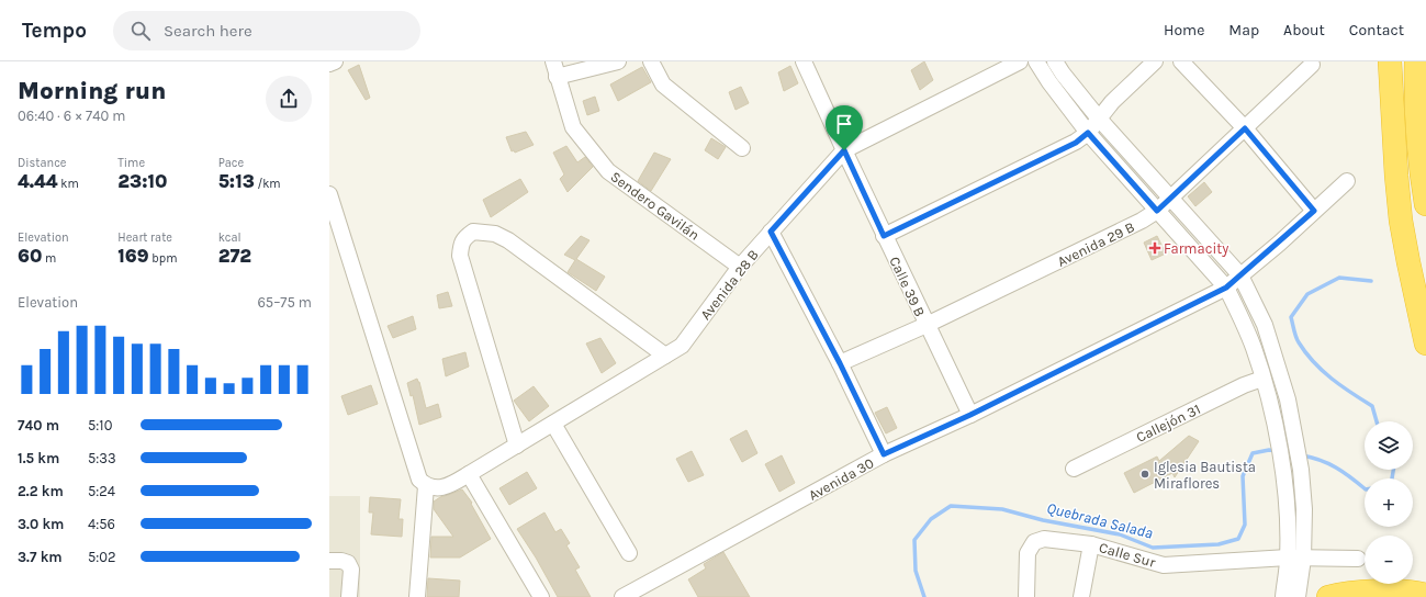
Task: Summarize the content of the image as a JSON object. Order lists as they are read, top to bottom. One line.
{"streets":{"street":["Sendero Gavilán","Avenida 29 B","Avenida 28 B","Calle 39 B","Callejón 31","Avenida 30","Calle Sur"]},"crossings":[["Sendero Gavilán","Avenida 28 B"],["Avenida 29 B","Calle 39 B"],["Avenida 28 B","Calle 39 B"],["Calle 39 B","Avenida 30"]],"water":["Quebrada Salada"],"places":{"health":["Farmacity"],"other":["Iglesia Bautista Miraflores"]},"page":{"header":"Tempo","search":"Search here","nav":["Home","Map","About","Contact"],"heading":["Morning run","06:40 · 6 × 740 m"],"stats":[["Distance","4.44 km"],["Time","23:10"],["Pace","5:13 /km"],["Elevation","60 m"],["Heart rate","169 bpm"],["kcal","272"]],"chart":["Elevation","65–75 m"],"list":[{"name":"740 m","note":"5:10"},{"name":"1.5 km","note":"5:33"},{"name":"2.2 km","note":"5:24"},{"name":"3.0 km","note":"4:56"},{"name":"3.7 km","note":"5:02"}],"map_buttons":["+","−"]}}
